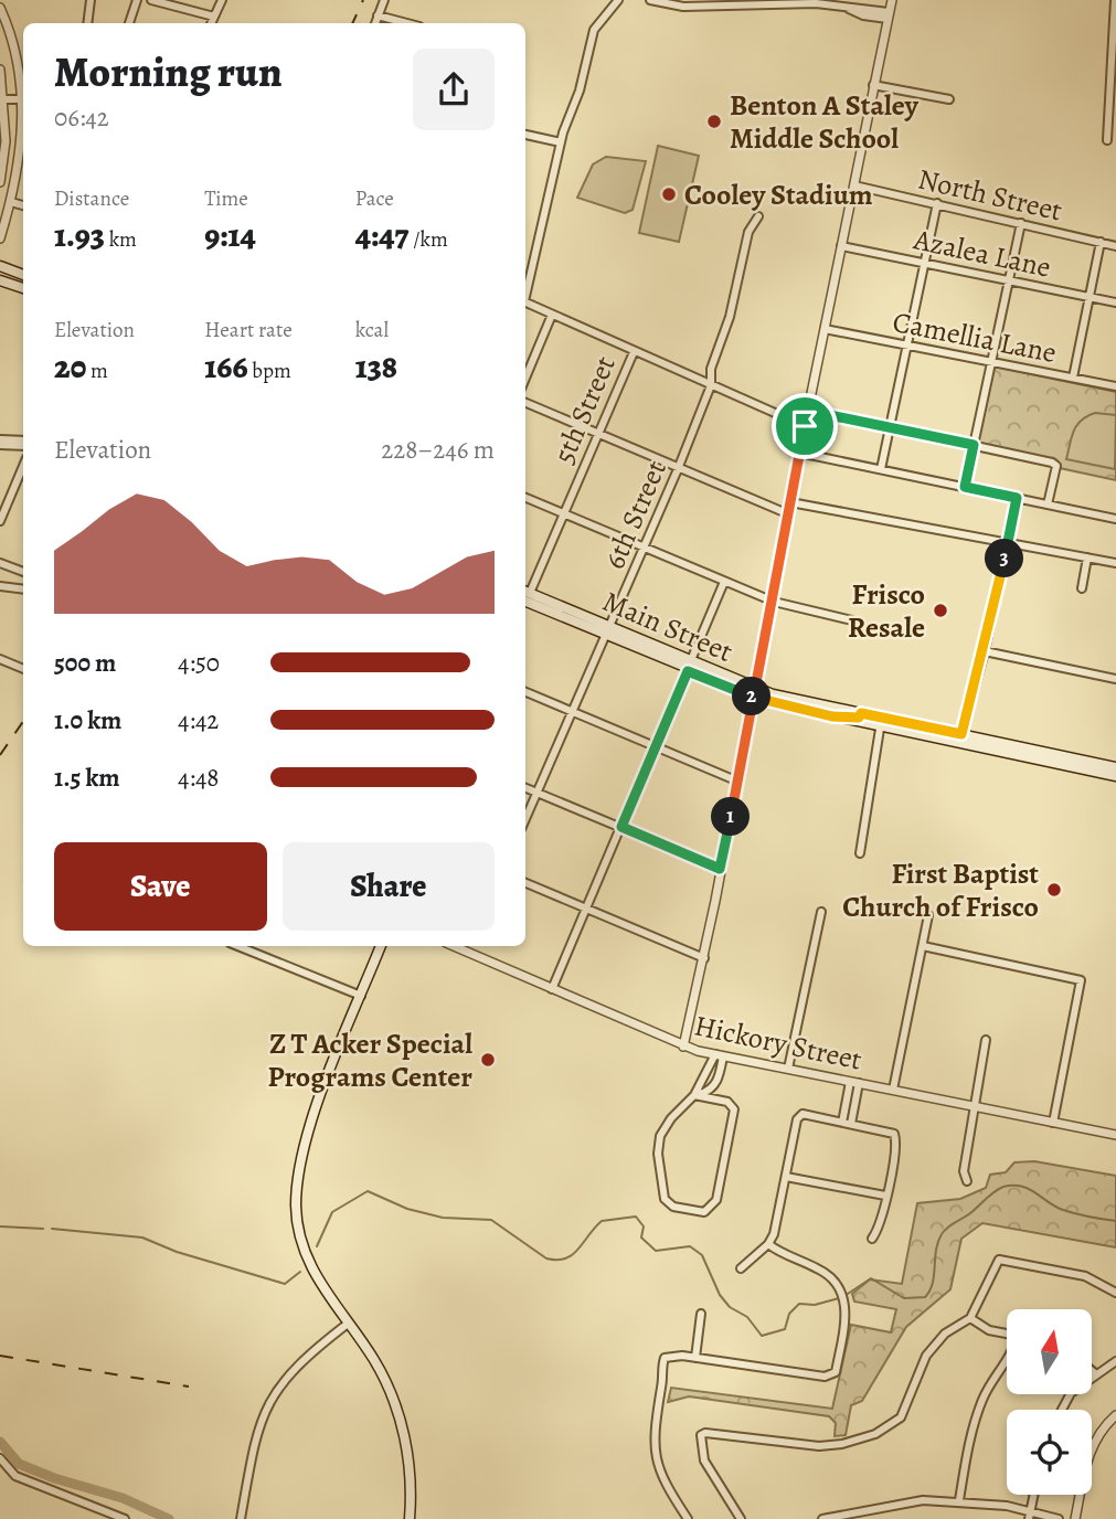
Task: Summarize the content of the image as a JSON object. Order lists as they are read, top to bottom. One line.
{"streets":{"main road":["Main Street"],"street":["North Street","Azalea Lane","Camellia Lane","5th Street","6th Street","Hickory Street"]},"crossings":[["5th Street","Main Street"],["6th Street","Main Street"]],"places":["Benton A Staley Middle School","Cooley Stadium","Frisco Resale","First Baptist Church of Frisco","Z T Acker Special Programs Center"],"north":"top","page":{"heading":["Morning run","06:42"],"stats":[["Distance","1.93 km"],["Time","9:14"],["Pace","4:47 /km"],["Elevation","20 m"],["Heart rate","166 bpm"],["kcal","138"]],"chart":["Elevation","228–246 m"],"pins":["3","2","1"],"list":[{"name":"500 m","note":"4:50"},{"name":"1.0 km","note":"4:42"},{"name":"1.5 km","note":"4:48"}],"buttons":["Save","Share"]}}
